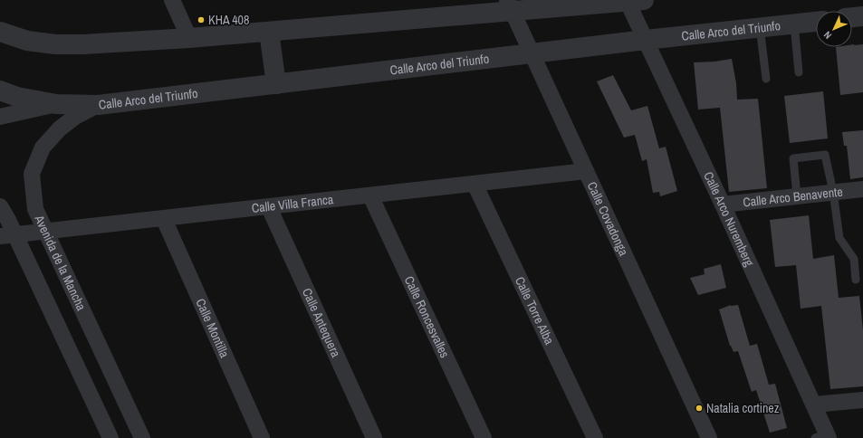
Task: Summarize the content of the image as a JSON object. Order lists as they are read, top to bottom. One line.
{"streets":{"street":["Calle Arco del Triunfo","Calle Arco Benavente","Calle Villa Franca","Calle Arco Nuremberg","Calle Covadonga","Avenida de la Mancha","Calle Torre Alba","Calle Roncesvalles","Calle Antequera","Calle Montilla"]},"crossings":[["Calle Arco del Triunfo","Calle Arco Nuremberg"],["Calle Arco del Triunfo","Calle Covadonga"],["Calle Arco del Triunfo","Avenida de la Mancha"],["Calle Arco Benavente","Calle Arco Nuremberg"],["Calle Villa Franca","Calle Covadonga"],["Calle Villa Franca","Avenida de la Mancha"],["Calle Villa Franca","Calle Torre Alba"],["Calle Villa Franca","Calle Roncesvalles"],["Calle Villa Franca","Calle Antequera"],["Calle Villa Franca","Calle Montilla"]],"places":["KHA 408","Natalia cortinez"],"north":"bottom left"}
